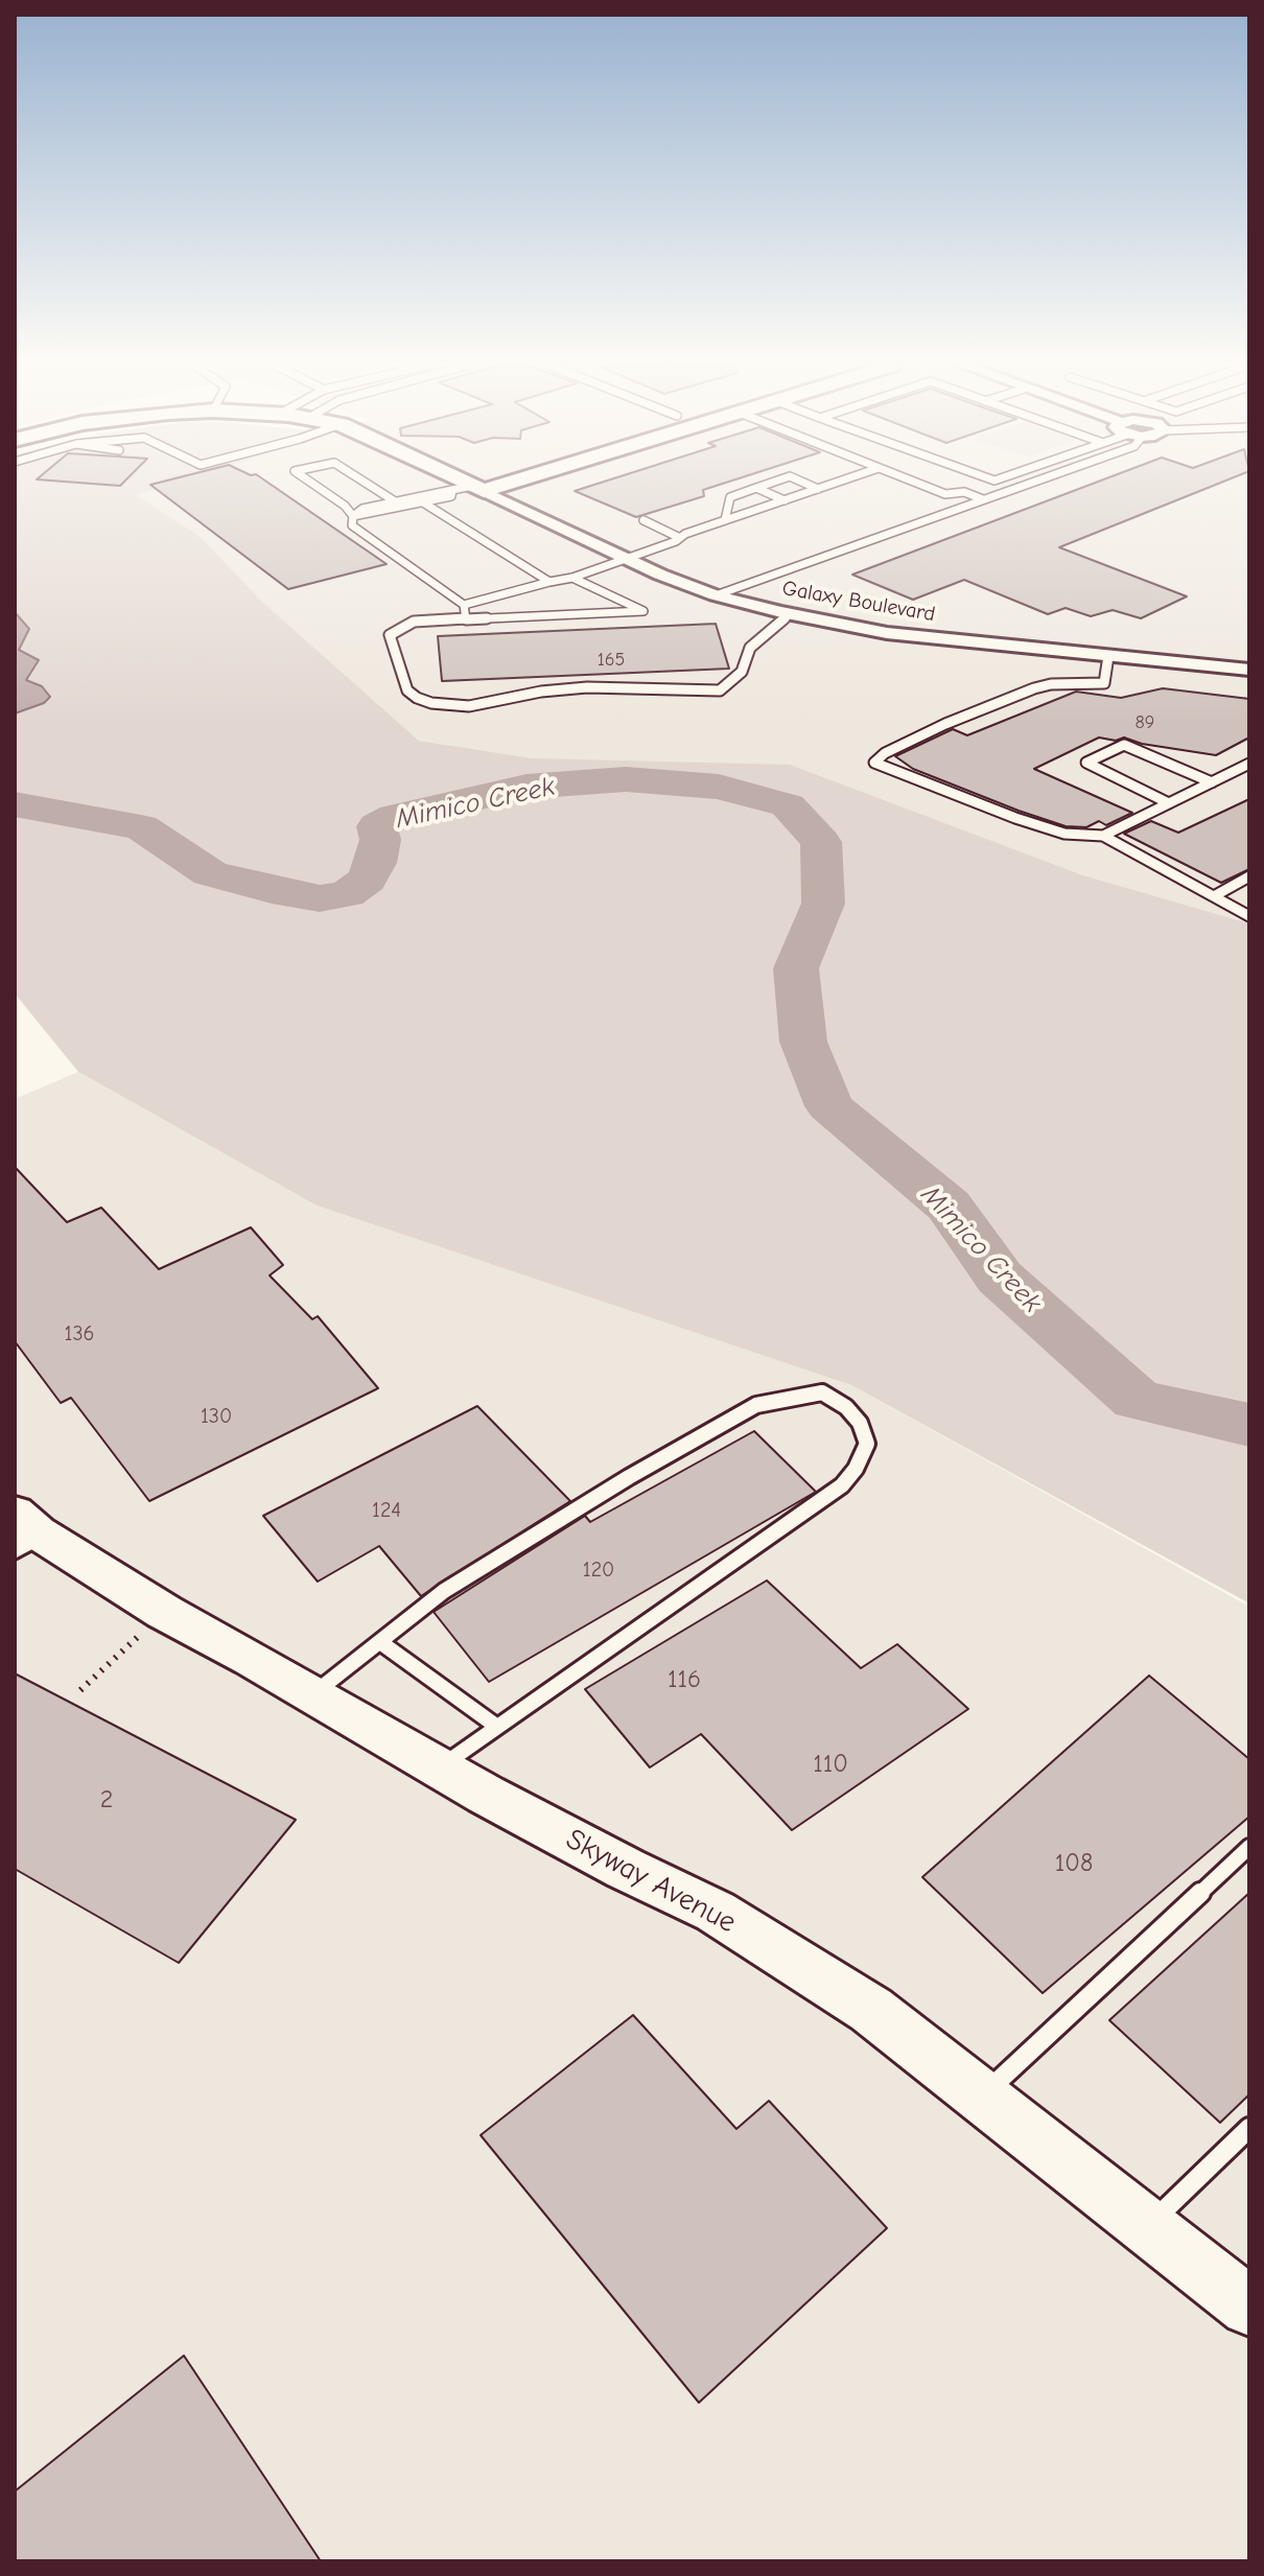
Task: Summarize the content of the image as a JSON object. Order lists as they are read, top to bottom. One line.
{"streets":{"street":["Galaxy Boulevard","Skyway Avenue"]},"water":["Mimico Creek"],"house_numbers":["165","89","136","130","124","120","116","110","2","108"]}
